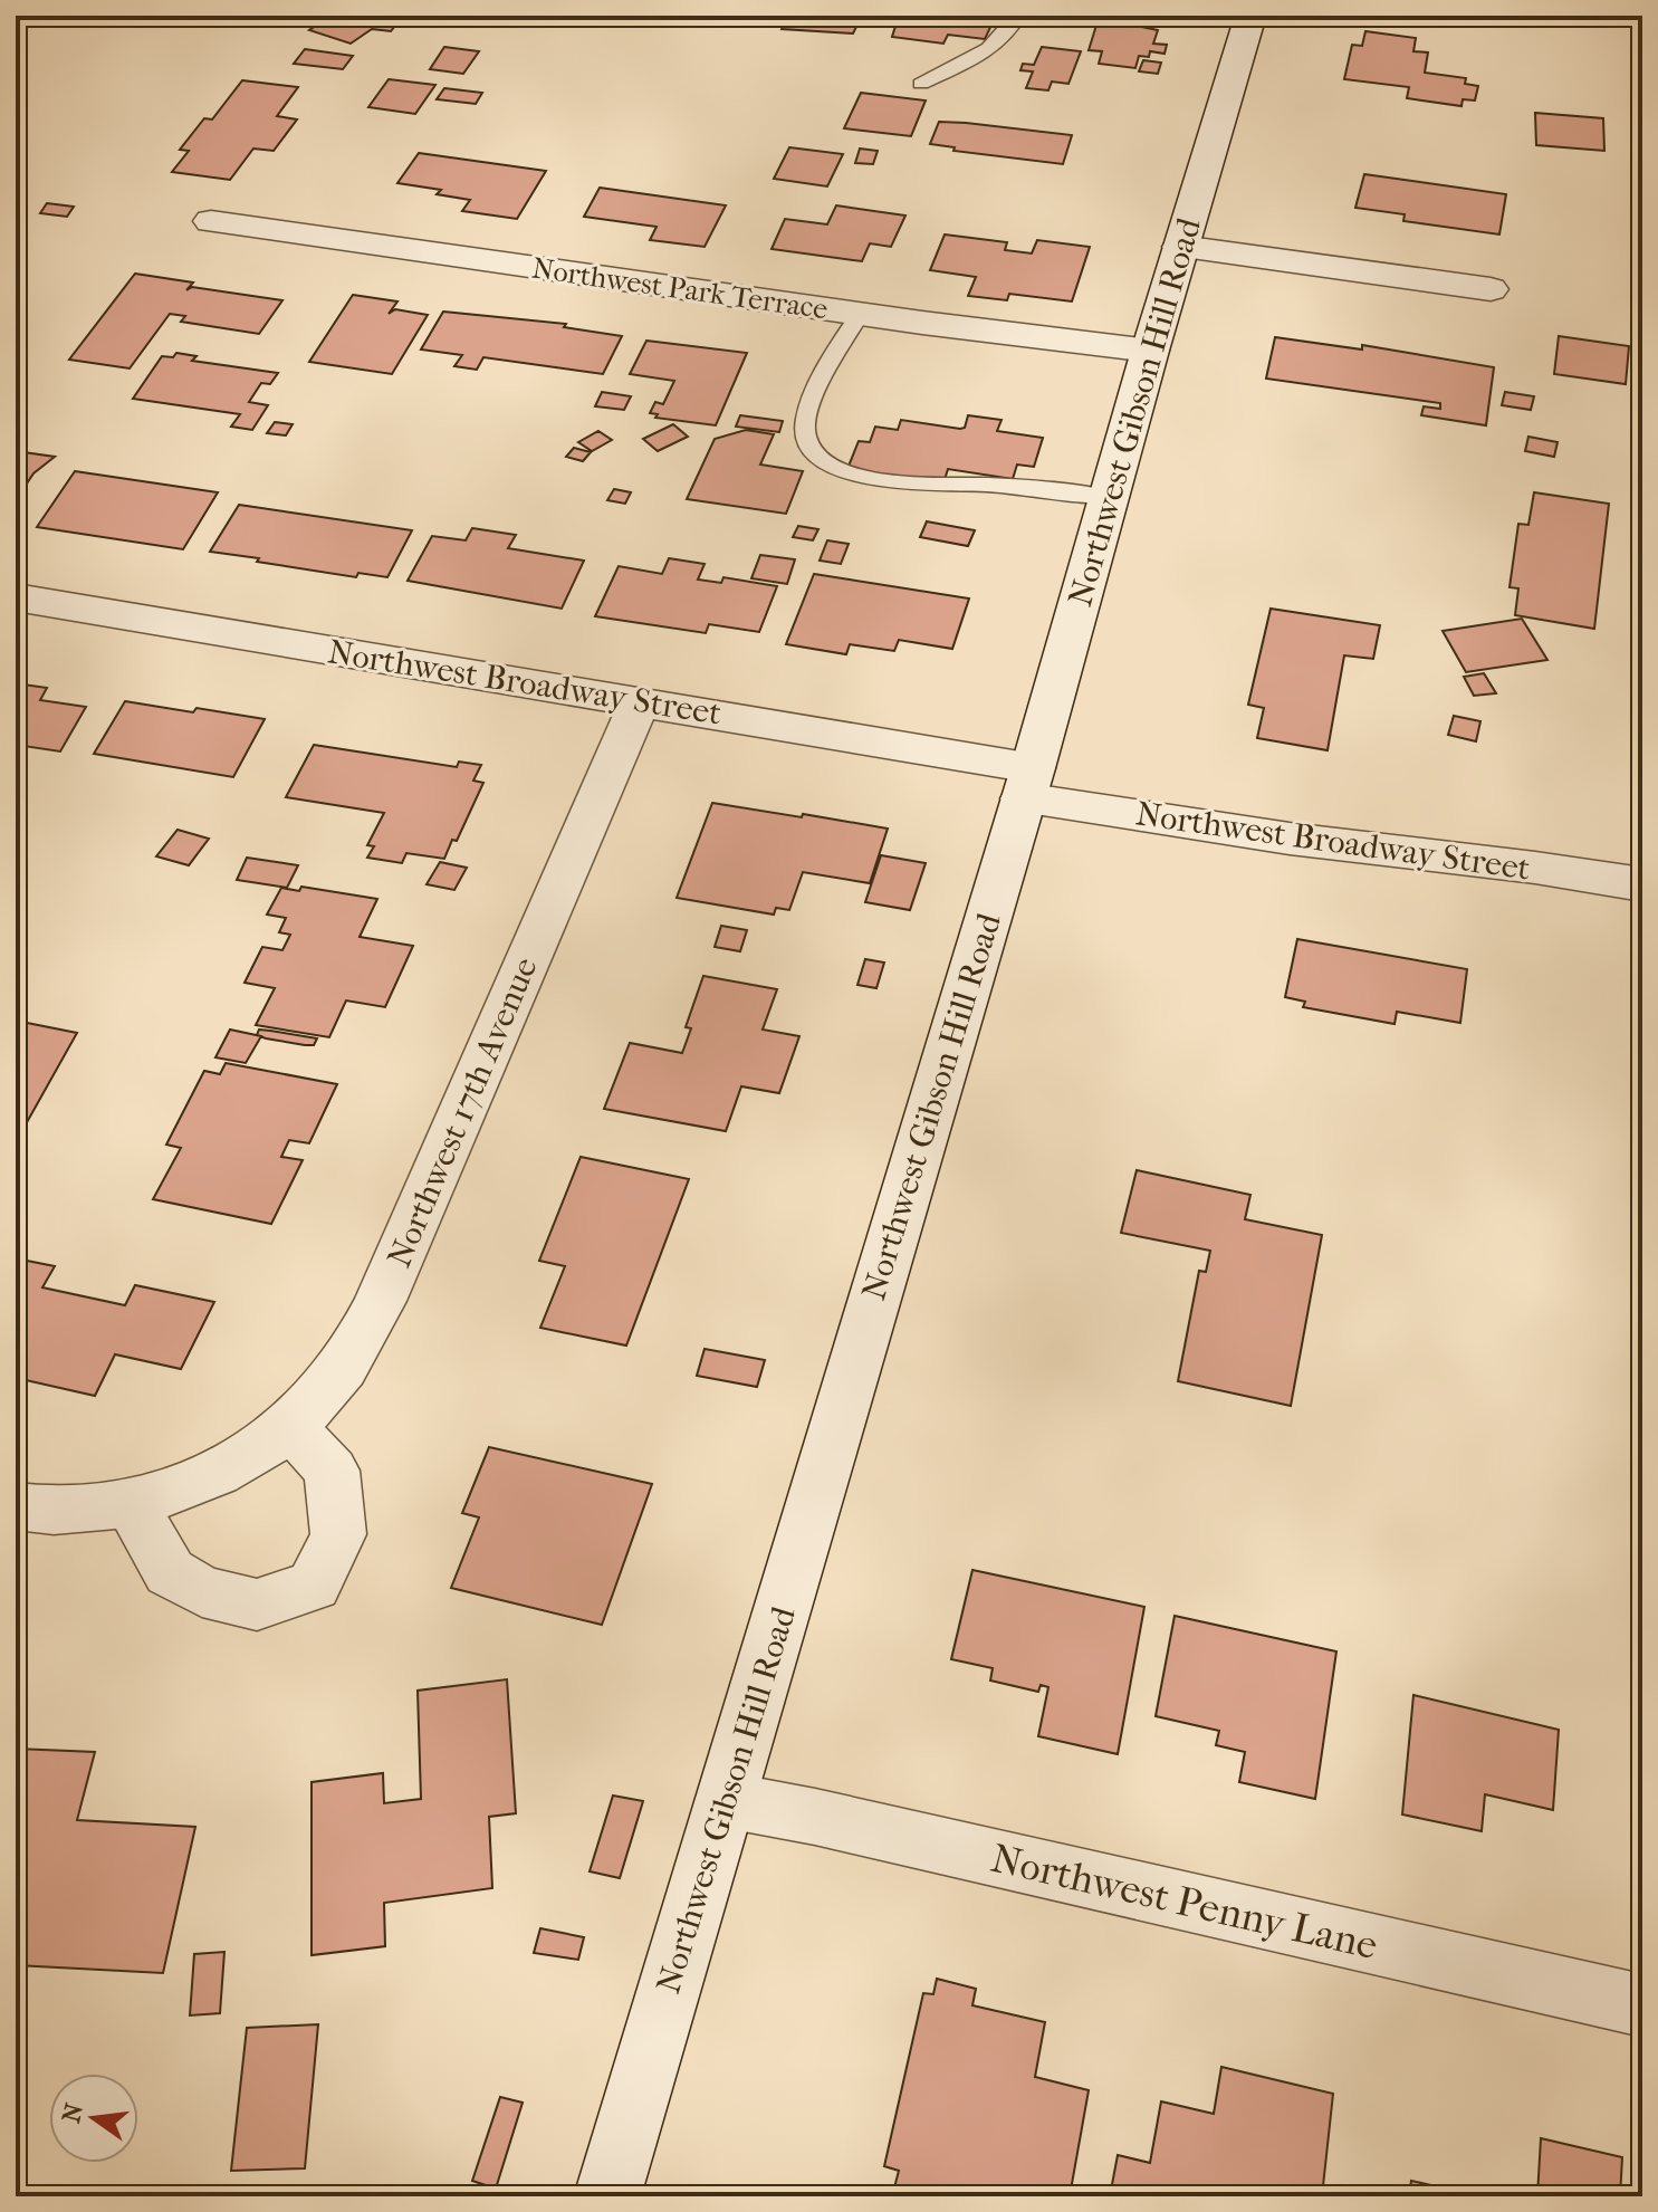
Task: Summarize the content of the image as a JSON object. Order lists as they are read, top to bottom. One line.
{"streets":{"street":["Northwest Park Terrace","Northwest Gibson Hill Road","Northwest Broadway Street","Northwest 17th Avenue","Northwest Penny Lane"]},"crossings":[["Northwest Park Terrace","Northwest Gibson Hill Road"],["Northwest Gibson Hill Road","Northwest Broadway Street"],["Northwest Gibson Hill Road","Northwest Penny Lane"],["Northwest Broadway Street","Northwest 17th Avenue"]],"north":"left"}
